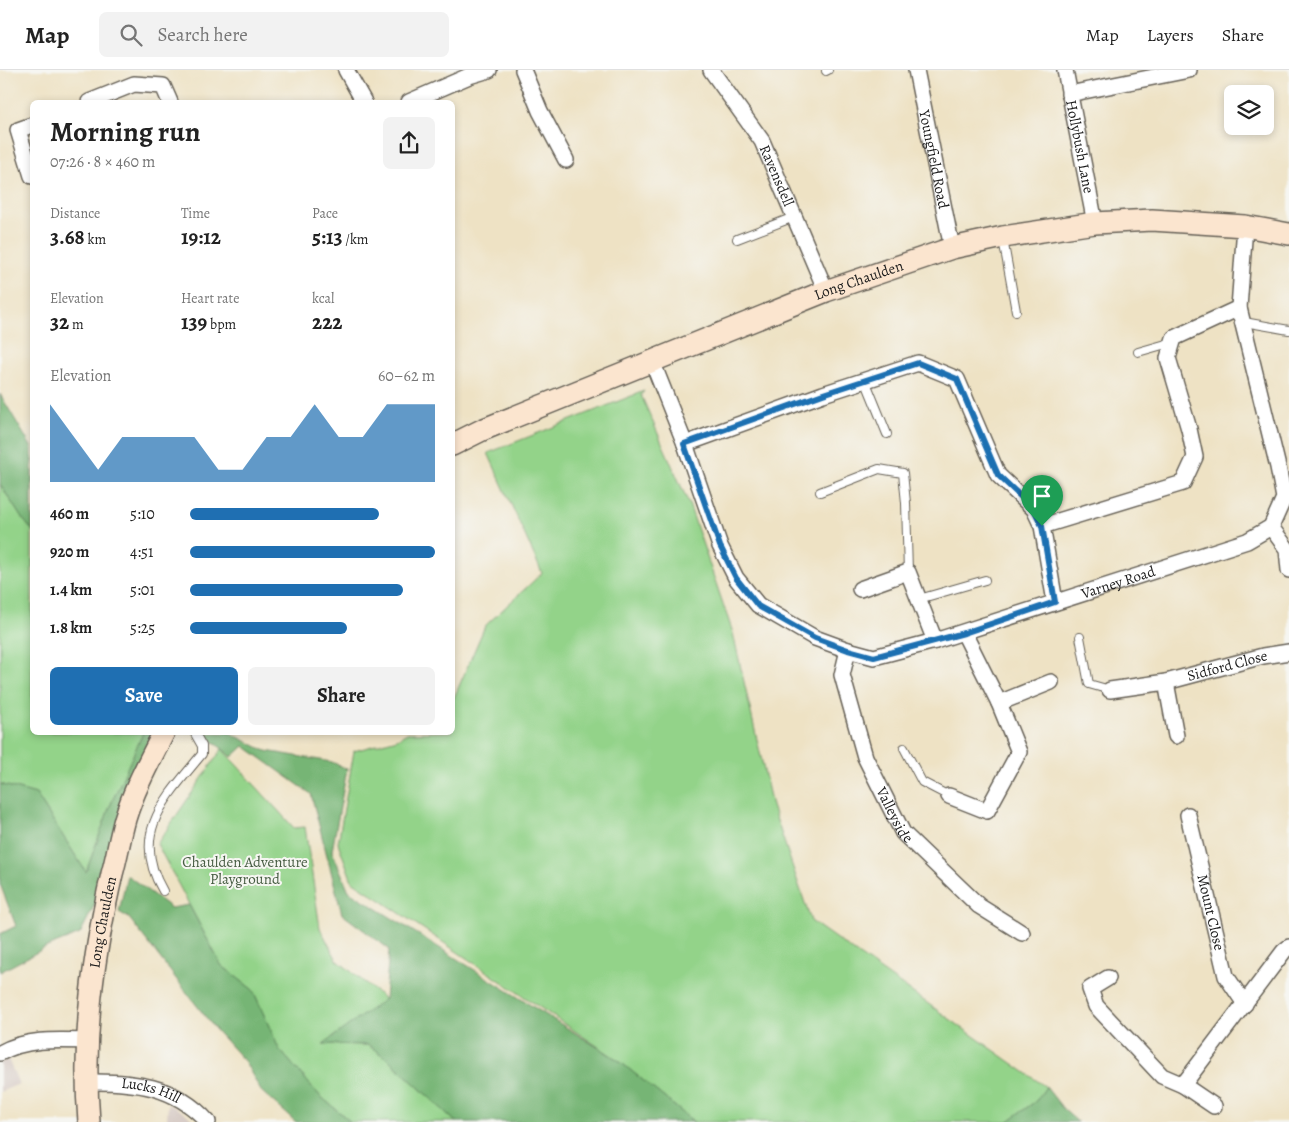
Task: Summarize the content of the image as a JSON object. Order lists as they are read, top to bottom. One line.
{"streets":{"street":["Hollybush Lane","Youngfield Road","Ravensdell","Long Chaulden","Varney Road","Sidford Close","Valleyside","Mount Close","Lucks Hill"]},"crossings":[["Hollybush Lane","Long Chaulden"],["Youngfield Road","Long Chaulden"],["Ravensdell","Long Chaulden"],["Long Chaulden","Varney Road"],["Long Chaulden","Lucks Hill"],["Varney Road","Valleyside"]],"parks":["Chaulden Adventure Playground"],"page":{"header":"Map","search":"Search here","nav":["Map","Layers","Share"],"heading":["Morning run","07:26 · 8 × 460 m"],"stats":[["Distance","3.68 km"],["Time","19:12"],["Pace","5:13 /km"],["Elevation","32 m"],["Heart rate","139 bpm"],["kcal","222"]],"chart":["Elevation","60–62 m"],"list":[{"name":"460 m","note":"5:10"},{"name":"920 m","note":"4:51"},{"name":"1.4 km","note":"5:01"},{"name":"1.8 km","note":"5:25"}],"buttons":["Save","Share"]}}
